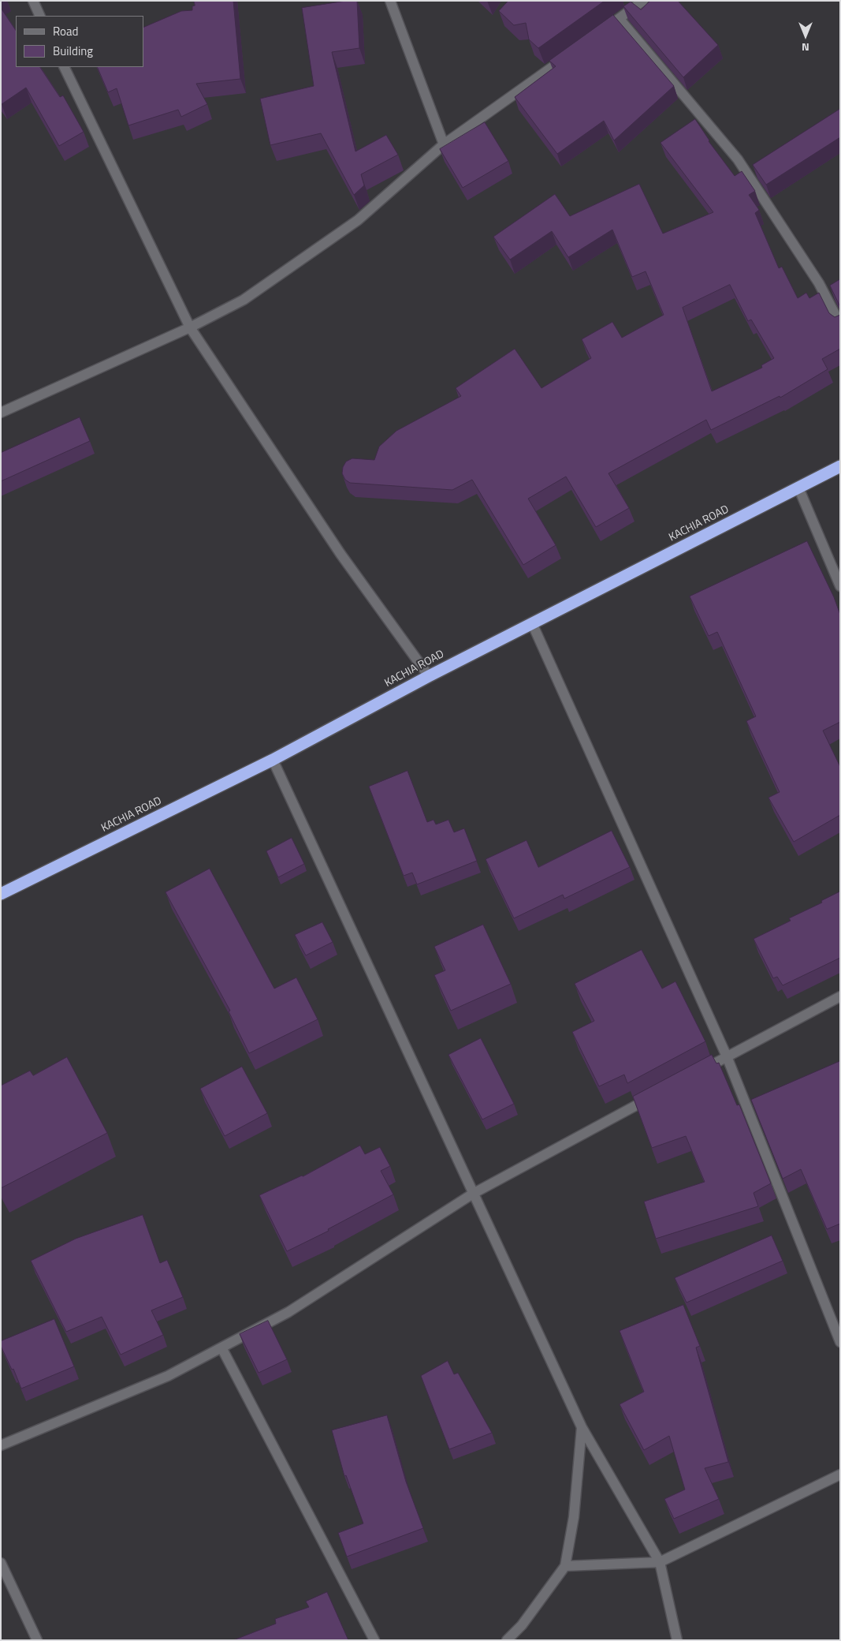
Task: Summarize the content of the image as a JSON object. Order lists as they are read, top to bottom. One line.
{"streets":{"highway":["KACHIA ROAD"]},"legend":["Road","Building"],"north":"bottom"}
